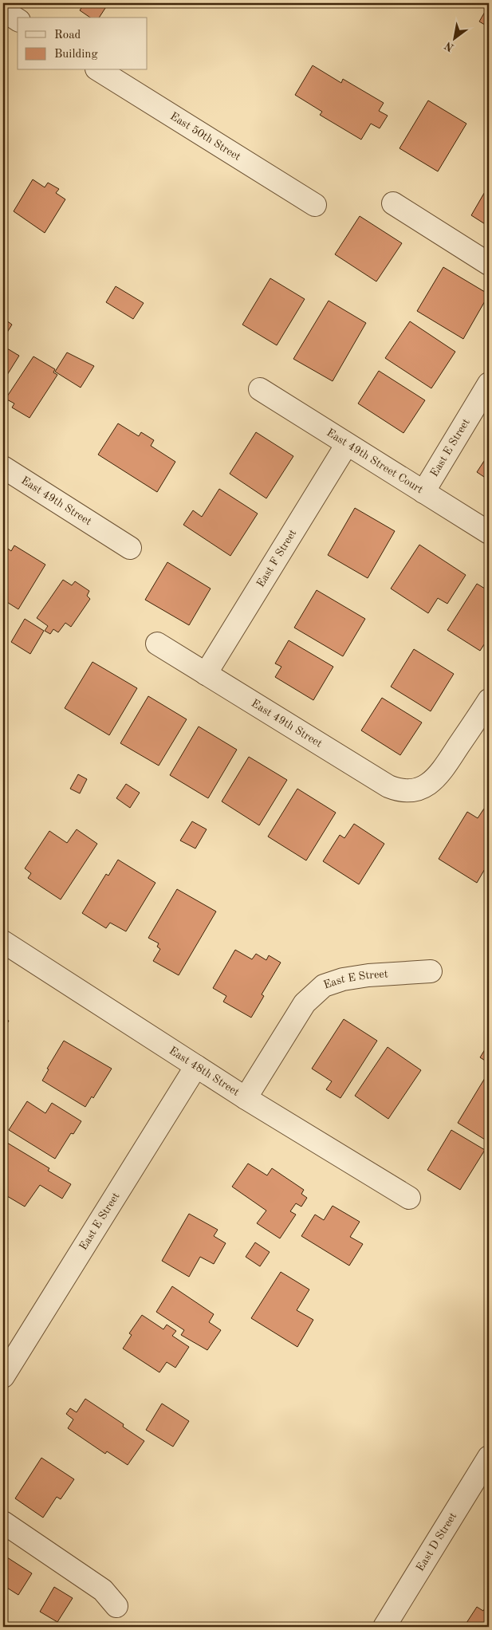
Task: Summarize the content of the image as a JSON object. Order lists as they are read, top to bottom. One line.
{"streets":{"street":["East 50th Street","East E Street","East 49th Street Court","East 49th Street","East F Street","East 48th Street","East D Street"]},"crossings":[["East E Street","East 49th Street Court"],["East E Street","East 48th Street"],["East 49th Street Court","East F Street"],["East 49th Street","East F Street"]],"legend":["Road","Building"],"north":"bottom left"}
